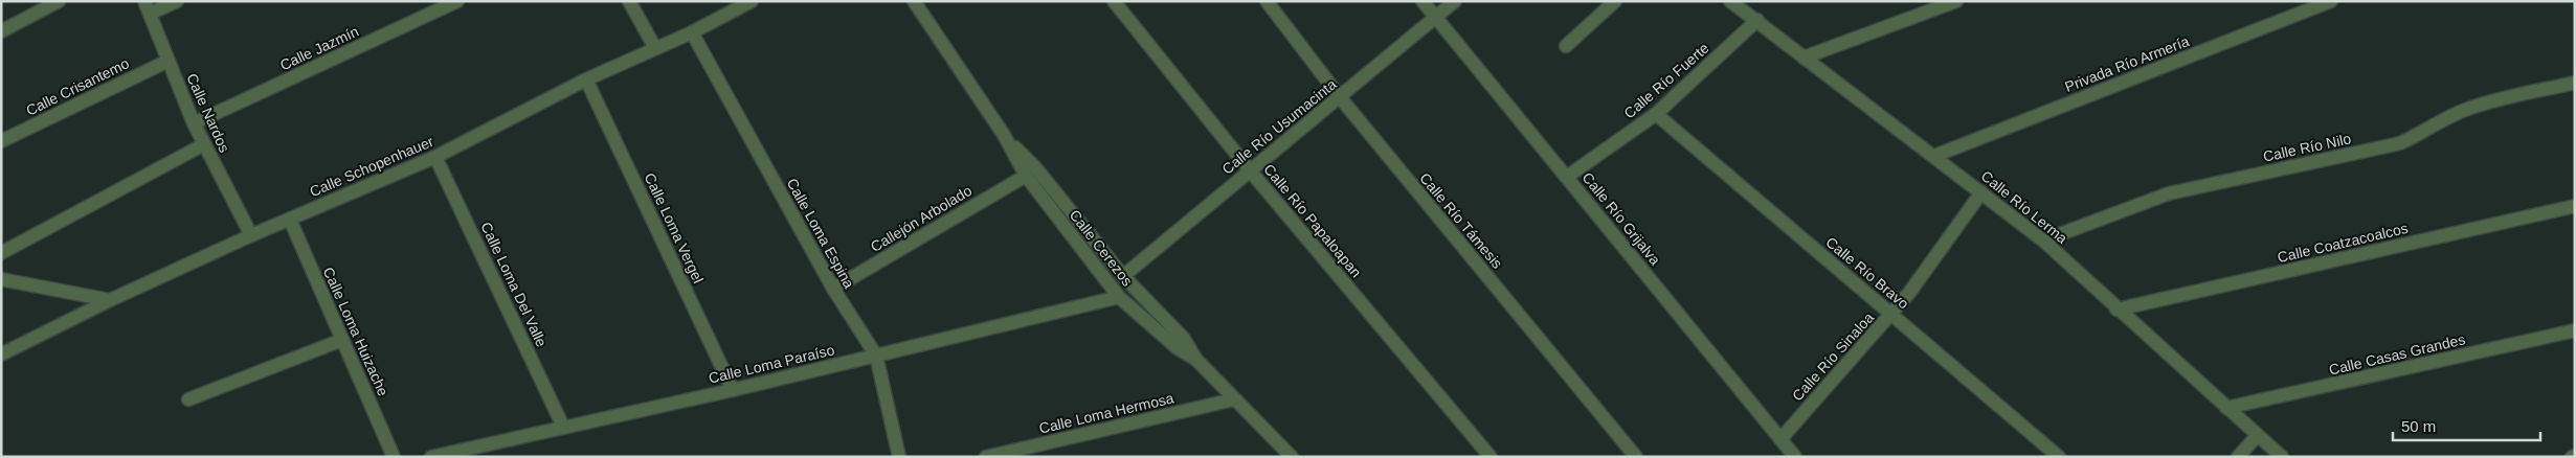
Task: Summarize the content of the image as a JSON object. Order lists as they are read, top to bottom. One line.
{"streets":{"street":["Calle Jazmín","Privada Río Armería","Calle Río Fuerte","Calle Crisantemo","Calle Nardos","Calle Río Usumacinta","Calle Río Nilo","Calle Schopenhauer","Calle Río Lerma","Callejón Arbolado","Calle Río Grijalva","Calle Río Papaloapan","Calle Río Támesis","Calle Loma Vergel","Calle Loma Espina","Calle Coatzacoalcos","Calle Cerezos","Calle Río Bravo","Calle Loma Del Valle","Calle Loma Huizache","Calle Casas Grandes","Calle Río Sinaloa","Calle Loma Paraíso","Calle Loma Hermosa"]},"crossings":[["Calle Jazmín","Calle Nardos"],["Privada Río Armería","Calle Río Lerma"],["Calle Río Fuerte","Calle Río Lerma"],["Calle Río Fuerte","Calle Río Grijalva"],["Calle Río Fuerte","Calle Río Bravo"],["Calle Crisantemo","Calle Nardos"],["Calle Nardos","Calle Schopenhauer"],["Calle Río Usumacinta","Calle Río Grijalva"],["Calle Río Usumacinta","Calle Río Papaloapan"],["Calle Río Usumacinta","Calle Río Támesis"],["Calle Río Usumacinta","Calle Cerezos"],["Calle Río Nilo","Calle Río Lerma"],["Calle Schopenhauer","Calle Loma Vergel"],["Calle Schopenhauer","Calle Loma Espina"],["Calle Schopenhauer","Calle Loma Del Valle"],["Calle Schopenhauer","Calle Loma Huizache"],["Calle Río Lerma","Calle Coatzacoalcos"],["Calle Río Lerma","Calle Casas Grandes"],["Calle Río Lerma","Calle Río Sinaloa"],["Callejón Arbolado","Calle Loma Espina"],["Callejón Arbolado","Calle Cerezos"],["Calle Río Grijalva","Calle Río Sinaloa"],["Calle Loma Vergel","Calle Loma Paraíso"],["Calle Loma Espina","Calle Loma Paraíso"],["Calle Cerezos","Calle Loma Paraíso"],["Calle Cerezos","Calle Loma Hermosa"],["Calle Río Bravo","Calle Río Sinaloa"],["Calle Loma Del Valle","Calle Loma Paraíso"]],"scale_bar":"50 m"}
